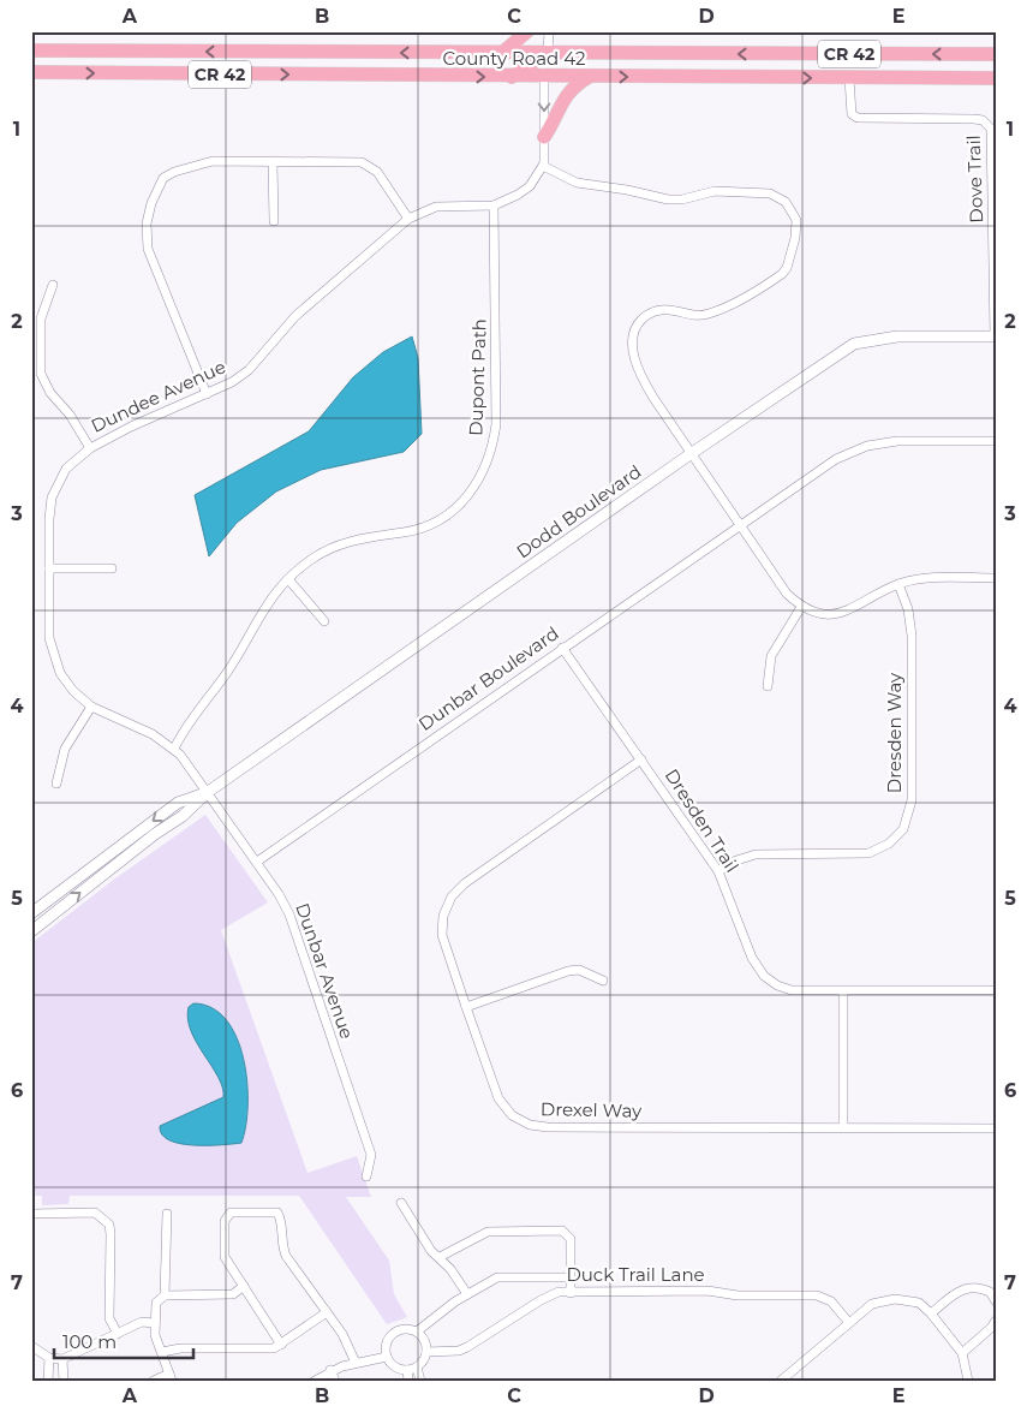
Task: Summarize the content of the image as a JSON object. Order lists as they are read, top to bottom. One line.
{"streets":{"highway":["CR 42","County Road 42"],"street":["Dove Trail","Dupont Path","Dundee Avenue","Dodd Boulevard","Dunbar Boulevard","Dresden Way","Dresden Trail","Dunbar Avenue","Drexel Way","Duck Trail Lane"]},"crossings":[["County Road 42","Dove Trail"],["Dove Trail","Dodd Boulevard"],["Dupont Path","Dundee Avenue"],["Dundee Avenue","Dodd Boulevard"],["Dundee Avenue","Dunbar Avenue"],["Dodd Boulevard","Dunbar Avenue"],["Dunbar Boulevard","Dresden Trail"],["Dunbar Boulevard","Dunbar Avenue"],["Dresden Way","Dresden Trail"],["Dresden Trail","Drexel Way"]],"scale_bar":"100 m","grid":{"columns":["A","B","C","D","E"],"rows":["1","2","3","4","5","6","7"]}}
